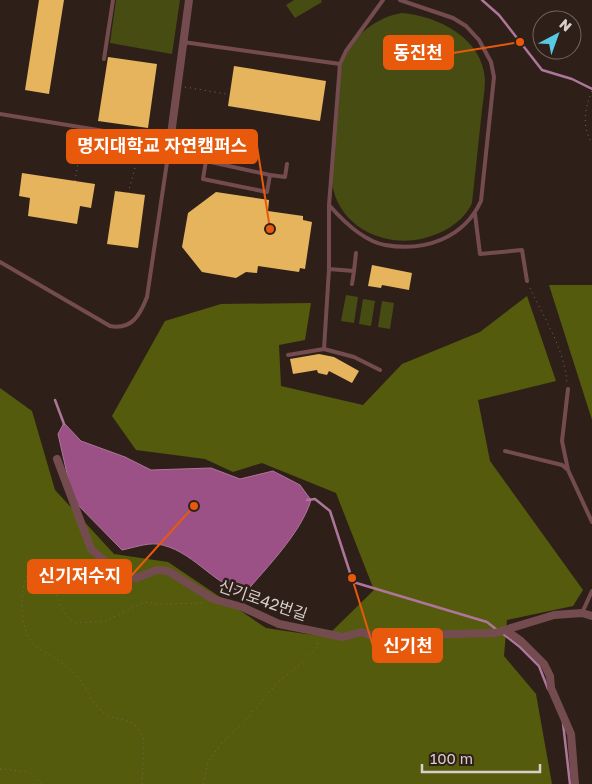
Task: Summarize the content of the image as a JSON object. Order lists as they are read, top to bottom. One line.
{"streets":{"street":["신기로42번길"]},"places":["동진천","명지대학교 자연캠퍼스","신기저수지","신기천"],"scale_bar":"100 m","north":"top right"}
